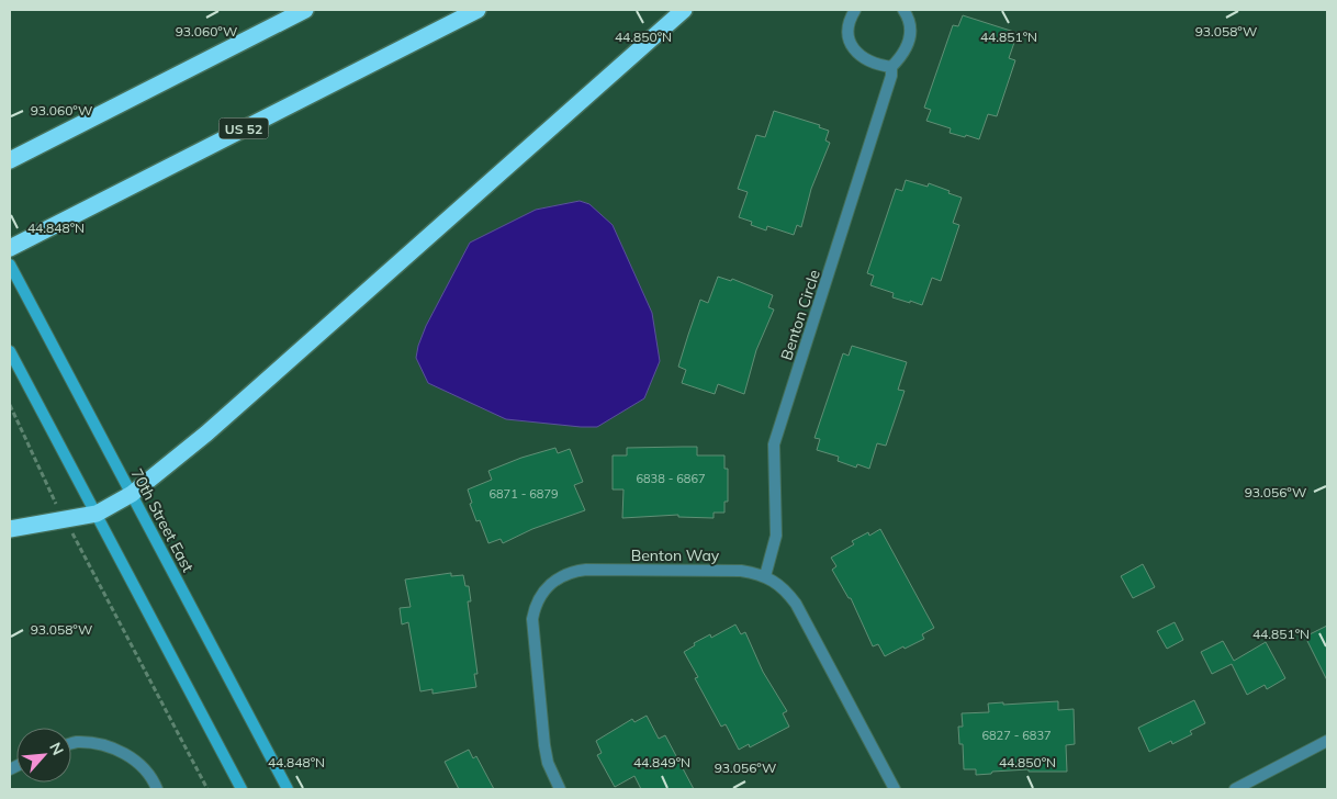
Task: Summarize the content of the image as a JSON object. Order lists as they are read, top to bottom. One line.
{"streets":{"highway":["US 52"],"main road":["70th Street East"],"street":["Benton Circle","Benton Way"]},"crossings":[["Benton Circle","Benton Way"]],"house_numbers":["6838 - 6867","6871 - 6879","6827 - 6837"],"north":"top right","coordinates":["93.060°W","93.058°W","44.850°N","44.851°N","44.848°N","93.056°W","44.849°N"]}
